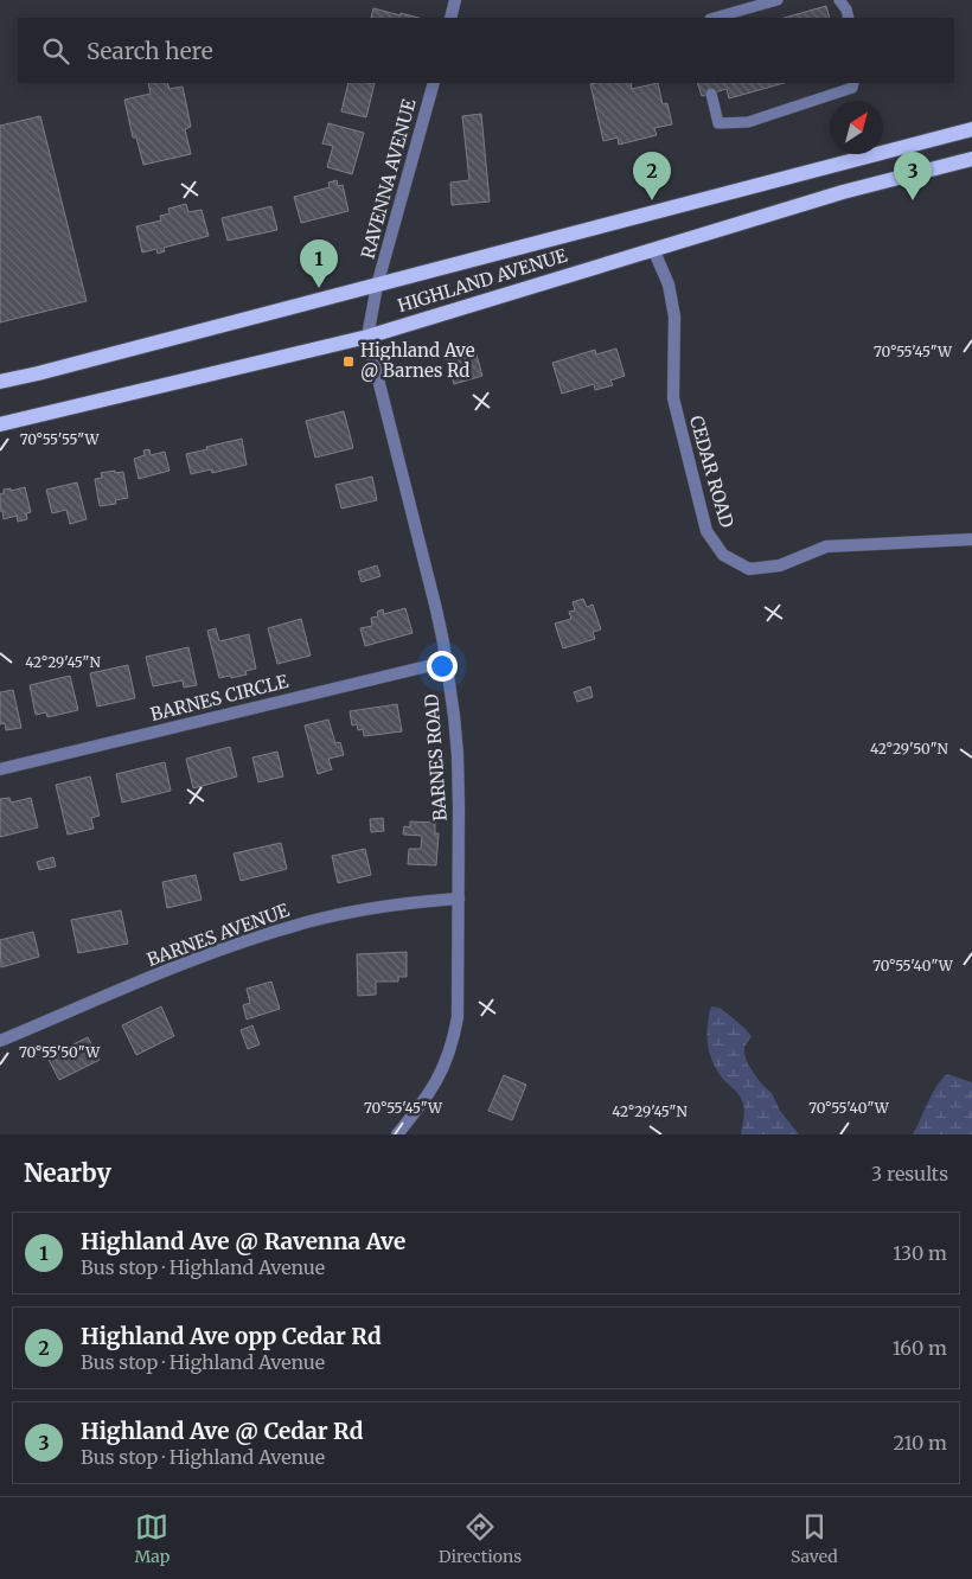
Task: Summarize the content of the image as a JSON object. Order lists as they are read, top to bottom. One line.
{"streets":{"main road":["HIGHLAND AVENUE"],"street":["RAVENNA AVENUE","CEDAR ROAD","BARNES CIRCLE","BARNES ROAD","BARNES AVENUE"]},"crossings":[["RAVENNA AVENUE","HIGHLAND AVENUE"],["RAVENNA AVENUE","BARNES ROAD"],["HIGHLAND AVENUE","CEDAR ROAD"],["HIGHLAND AVENUE","BARNES ROAD"],["BARNES CIRCLE","BARNES ROAD"],["BARNES ROAD","BARNES AVENUE"]],"places":{"transit":["Highland Ave @ Barnes Rd"]},"north":"top right","page":{"search":"Search here","pins":["2","3","1"],"heading":["Nearby","3 results"],"list":[{"mark":"1","name":"Highland Ave @ Ravenna Ave","note":"Bus stop · Highland Avenue","value":"130 m"},{"mark":"2","name":"Highland Ave opp Cedar Rd","note":"Bus stop · Highland Avenue","value":"160 m"},{"mark":"3","name":"Highland Ave @ Cedar Rd","note":"Bus stop · Highland Avenue","value":"210 m"}],"nav":["Map","Directions","Saved"]},"coordinates":["70°55'45\"W","70°55'55\"W","42°29'45\"N","42°29'50\"N","70°55'40\"W","70°55'50\"W"]}
